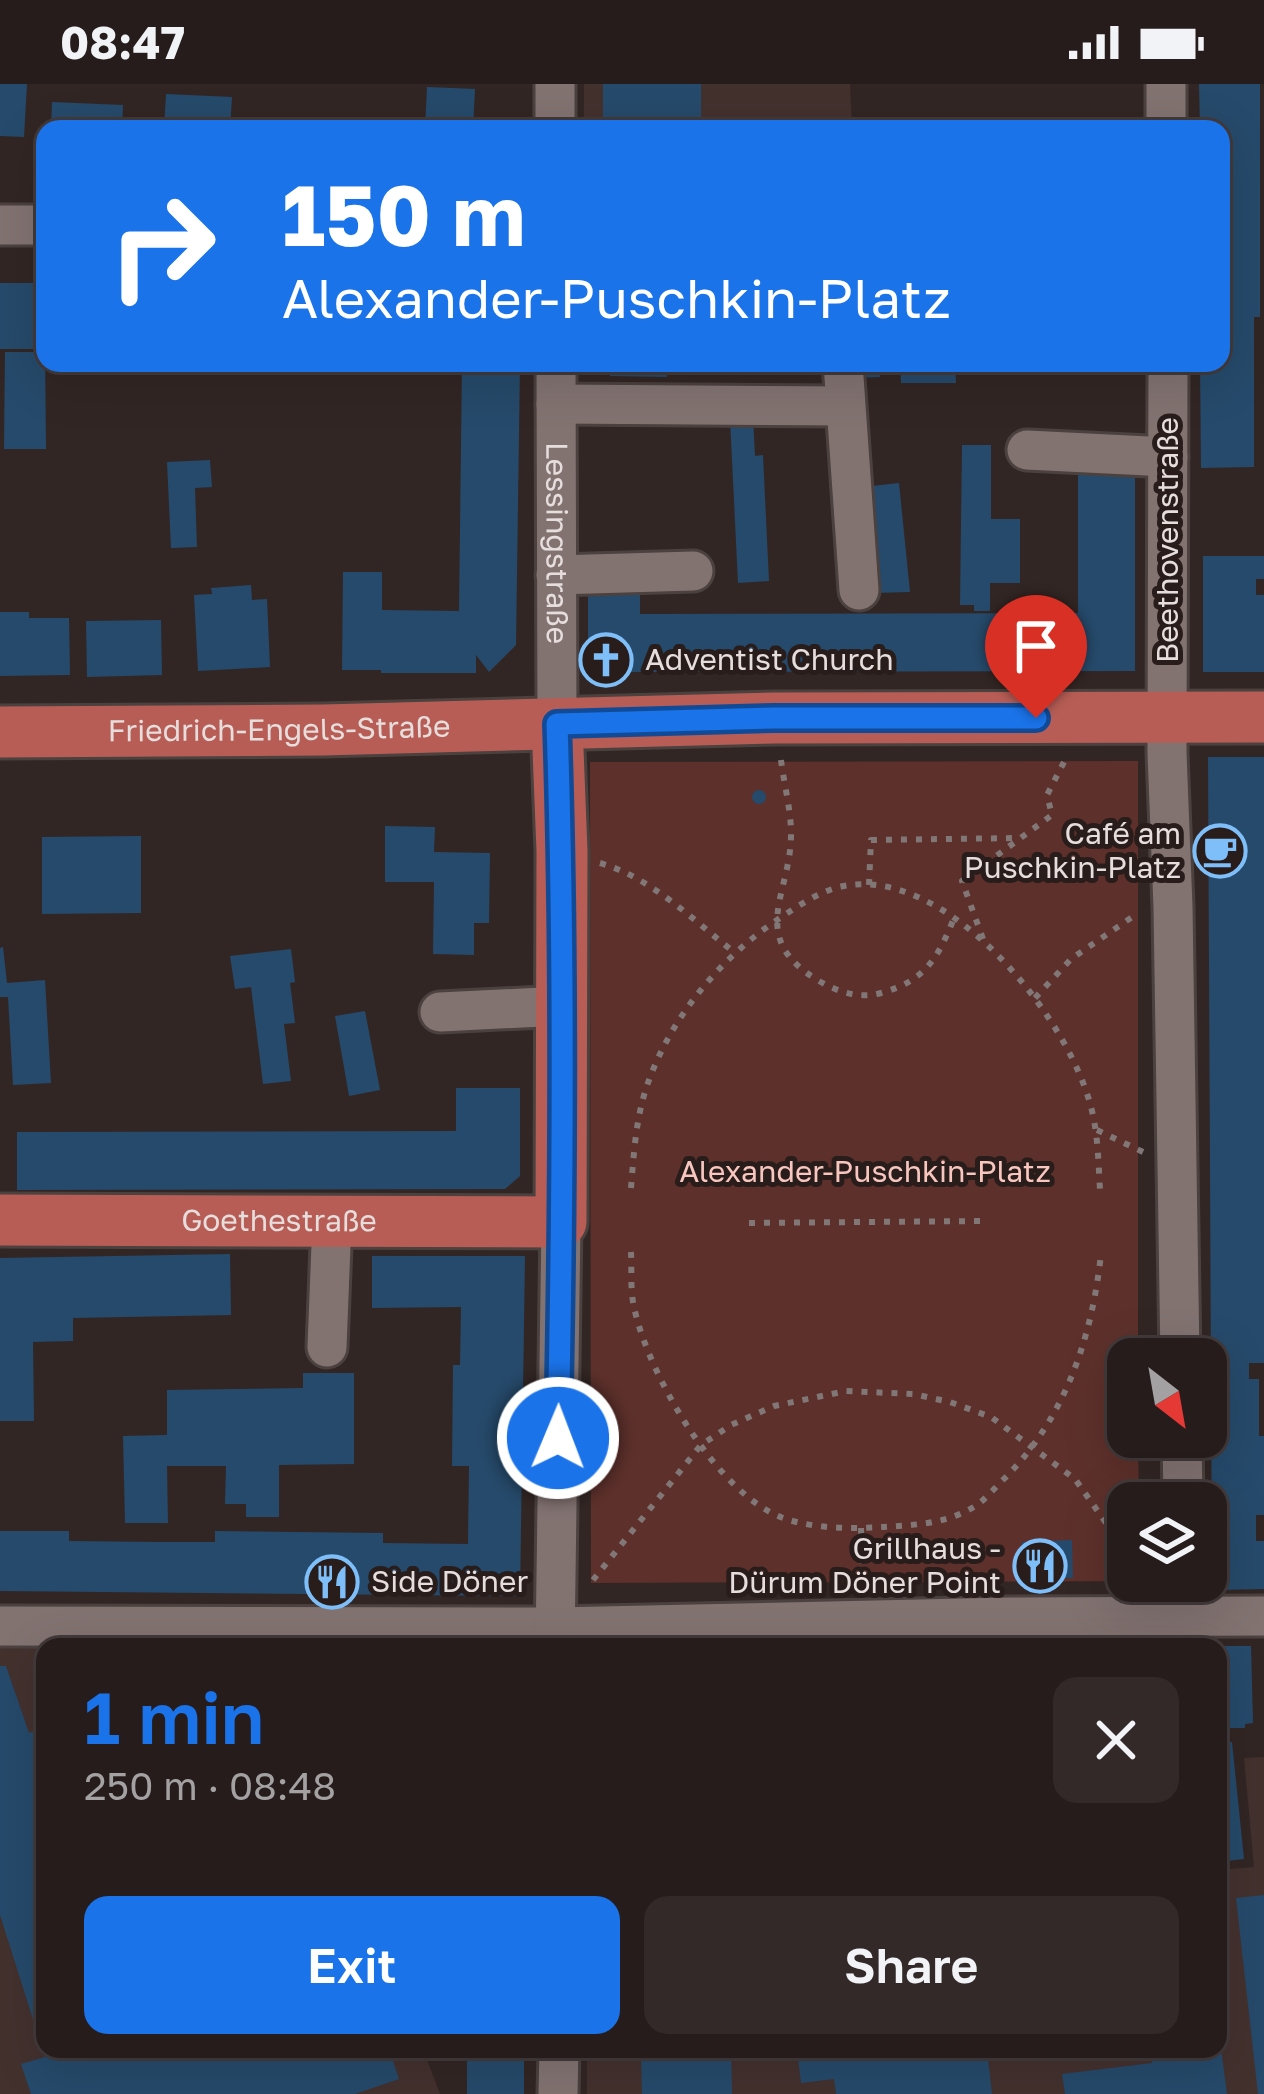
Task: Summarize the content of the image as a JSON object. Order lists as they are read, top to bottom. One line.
{"streets":{"main road":["Friedrich-Engels-Straße","Goethestraße"],"street":["Beethovenstraße","Lessingstraße"]},"crossings":[["Lessingstraße","Friedrich-Engels-Straße"]],"parks":["Alexander-Puschkin-Platz"],"places":{"church":["Adventist Church"],"cafe":["Café am Puschkin-Platz"],"restaurant":["Grillhaus - Dürum Döner Point","Side Döner"]},"north":"bottom right","page":{"status":"08:47","turn":["150 m","Alexander-Puschkin-Platz"],"heading":["1 min","250 m · 08:48"],"buttons":["Exit","Share"]}}
